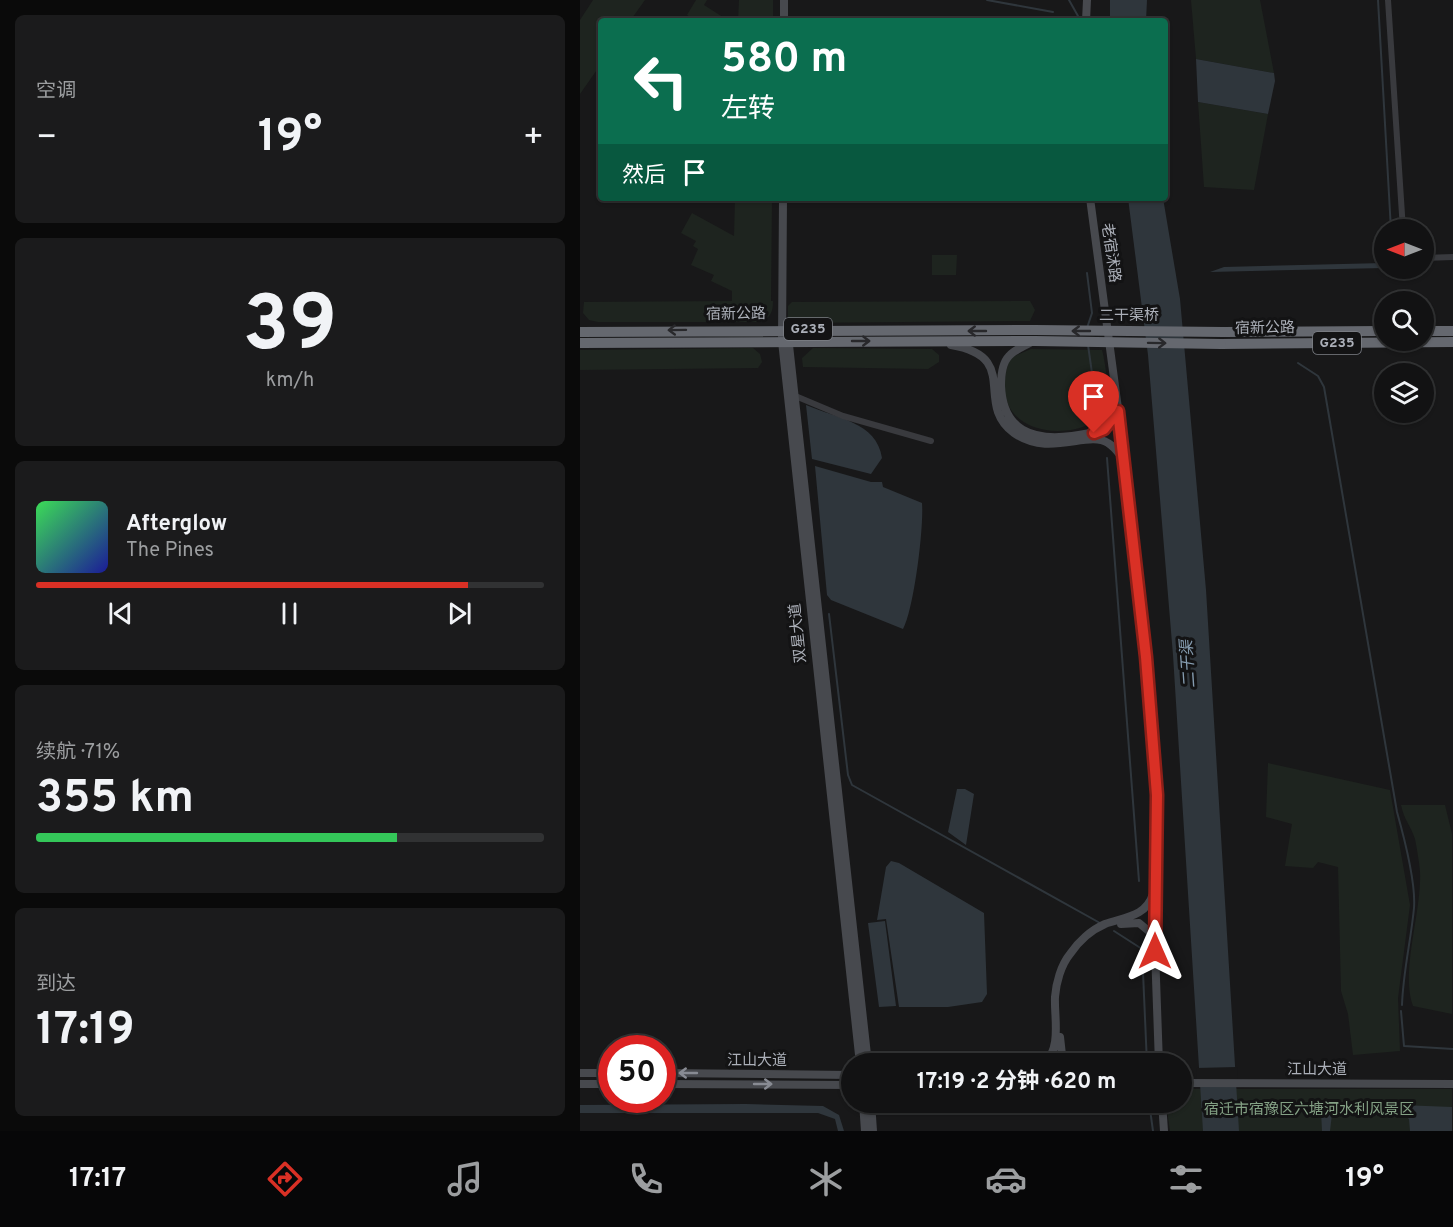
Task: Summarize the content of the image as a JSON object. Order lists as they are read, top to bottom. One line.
{"streets":{"highway":["宿新公路","二干渠桥","G235"],"main road":["老宿沭路","双星大道","江山大道"]},"crossings":[["宿新公路","二干渠桥"],["宿新公路","双星大道"]],"water":["二干渠"],"parks":["宿迁市宿豫区六塘河水利风景区"],"north":"left","page":{"tile":["空调",["39","km/h"],["续航 · 71%","355 km"],["到达","17:19"]],"turn":["580 m","左转"],"heat":["−","19°","+"],"then":"然后","song":["Afterglow","The Pines"],"limit":"50","trip":"17:19 · 2 分钟 · 620 m","tabs":["17:17","19°"]}}
